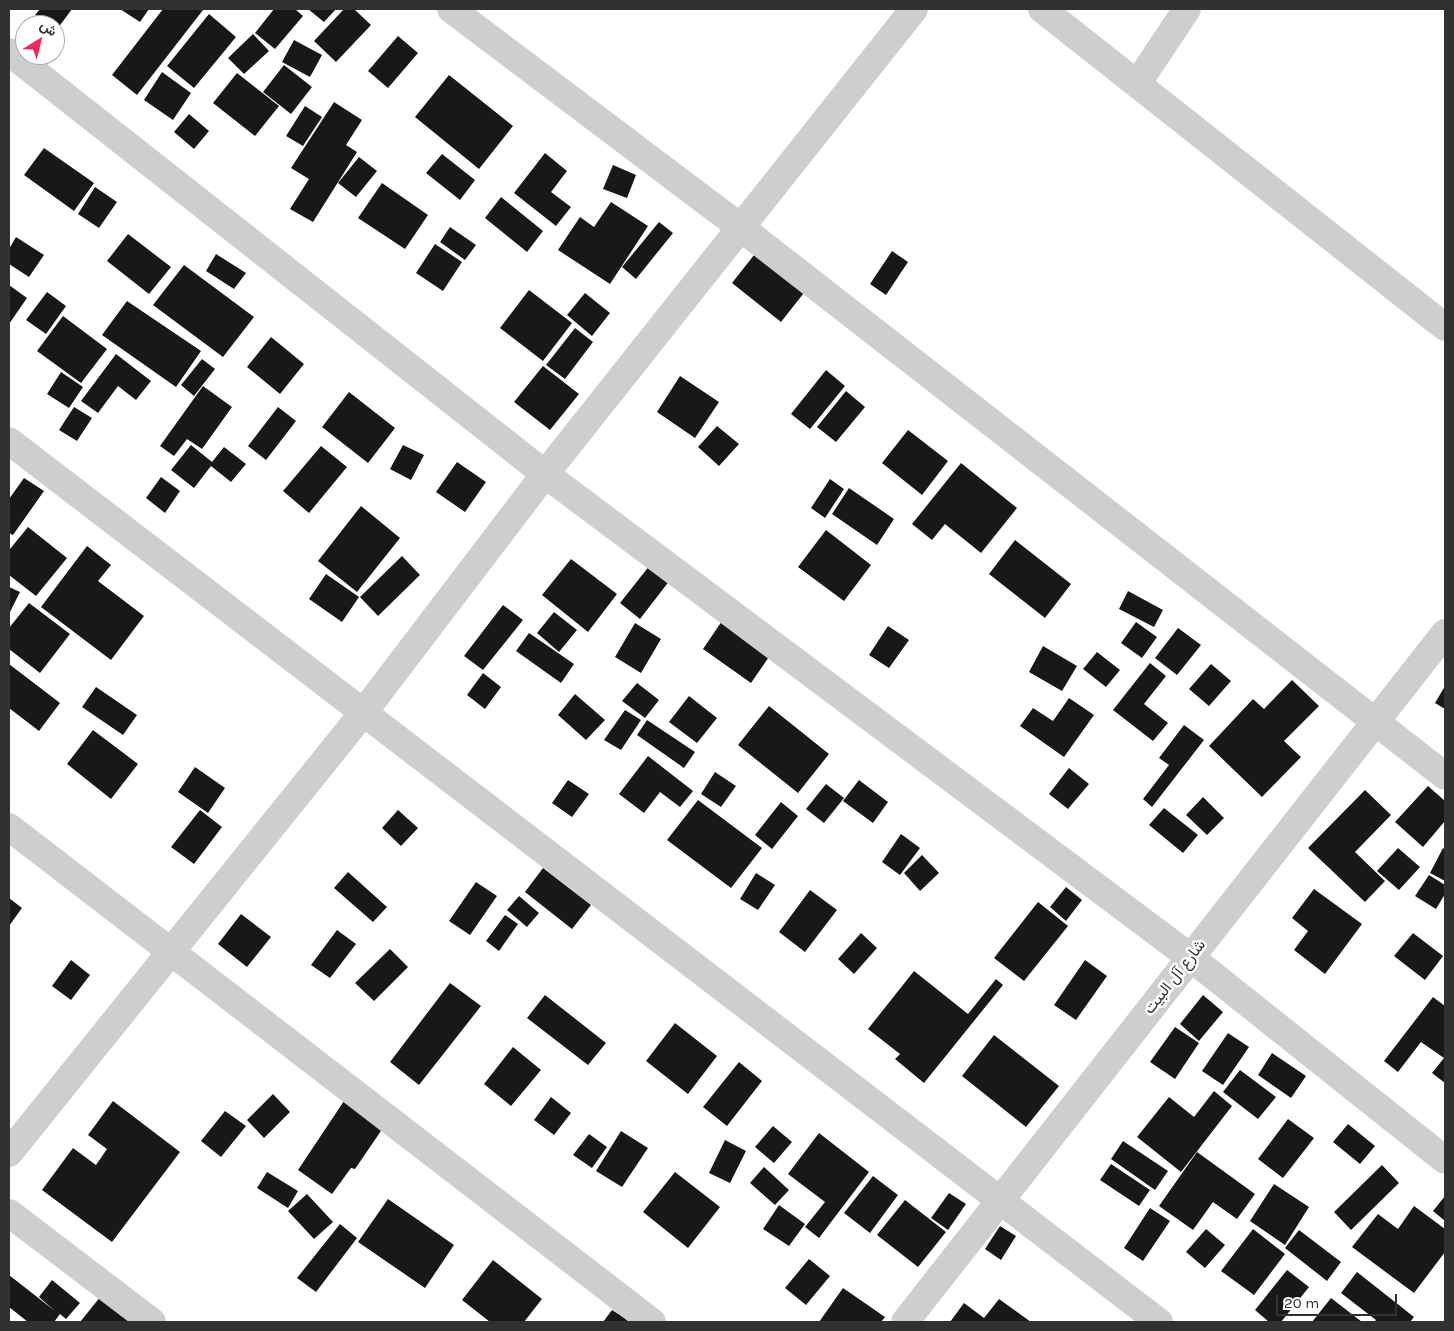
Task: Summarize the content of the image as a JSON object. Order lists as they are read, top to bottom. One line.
{"streets":{"street":["شارع آل البيت"]},"scale_bar":"20 m","north":"top right"}
